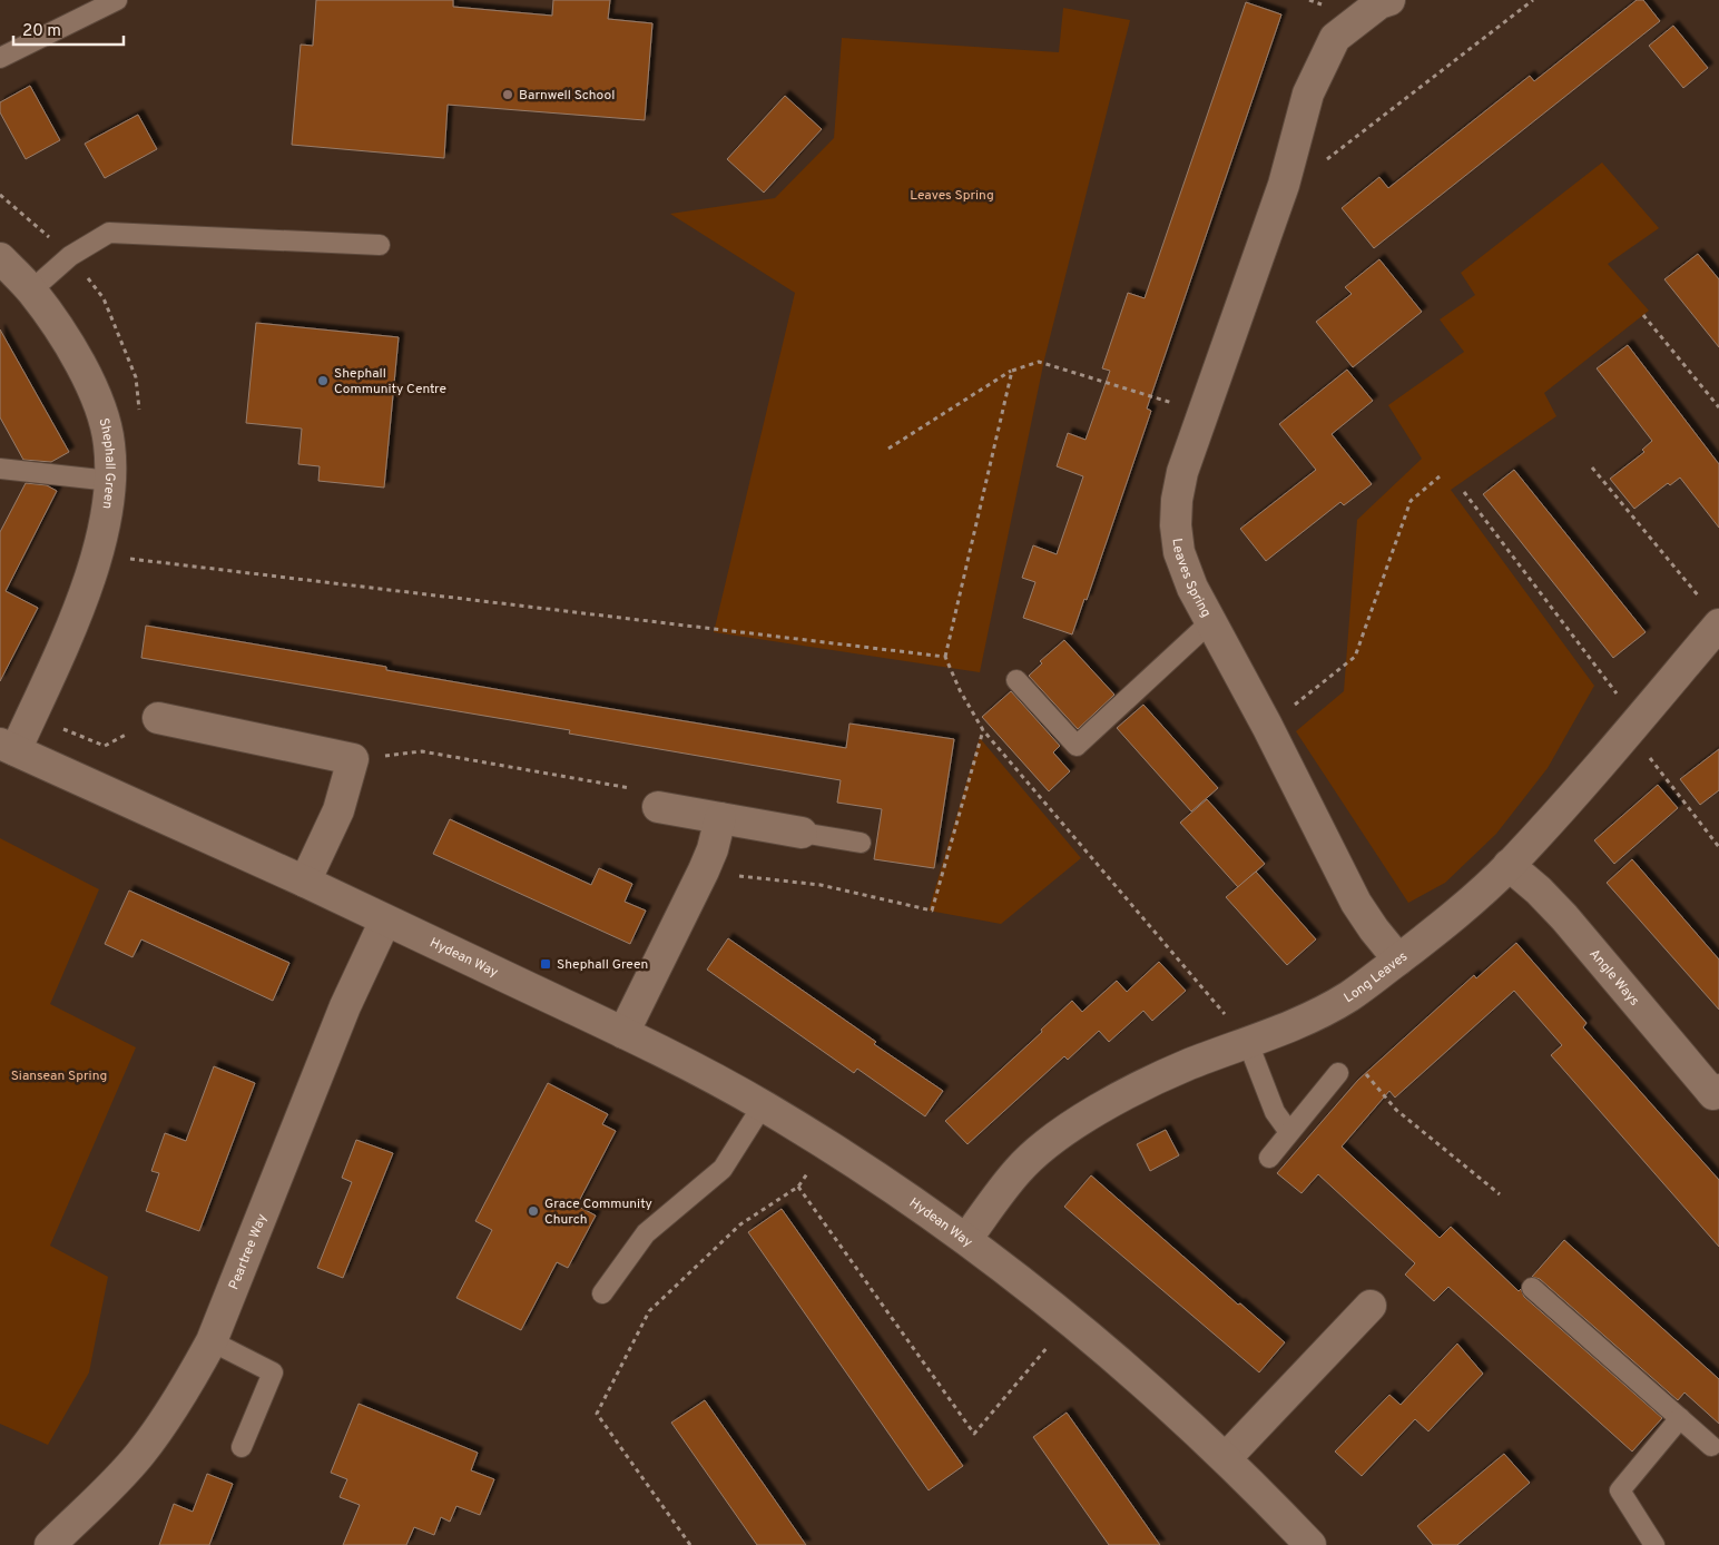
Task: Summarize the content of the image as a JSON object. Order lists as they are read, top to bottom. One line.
{"streets":{"street":["Shephall Green","Leaves Spring","Hydean Way","Long Leaves","Angle Ways","Peartree Way"]},"crossings":[["Shephall Green","Hydean Way"],["Leaves Spring","Long Leaves"],["Hydean Way","Long Leaves"],["Hydean Way","Peartree Way"],["Long Leaves","Angle Ways"]],"parks":["Leaves Spring","Siansean Spring"],"places":{"other":["Barnwell School","Shephall Community Centre","Grace Community Church"],"transit":["Shephall Green"]},"scale_bar":"20 m"}
